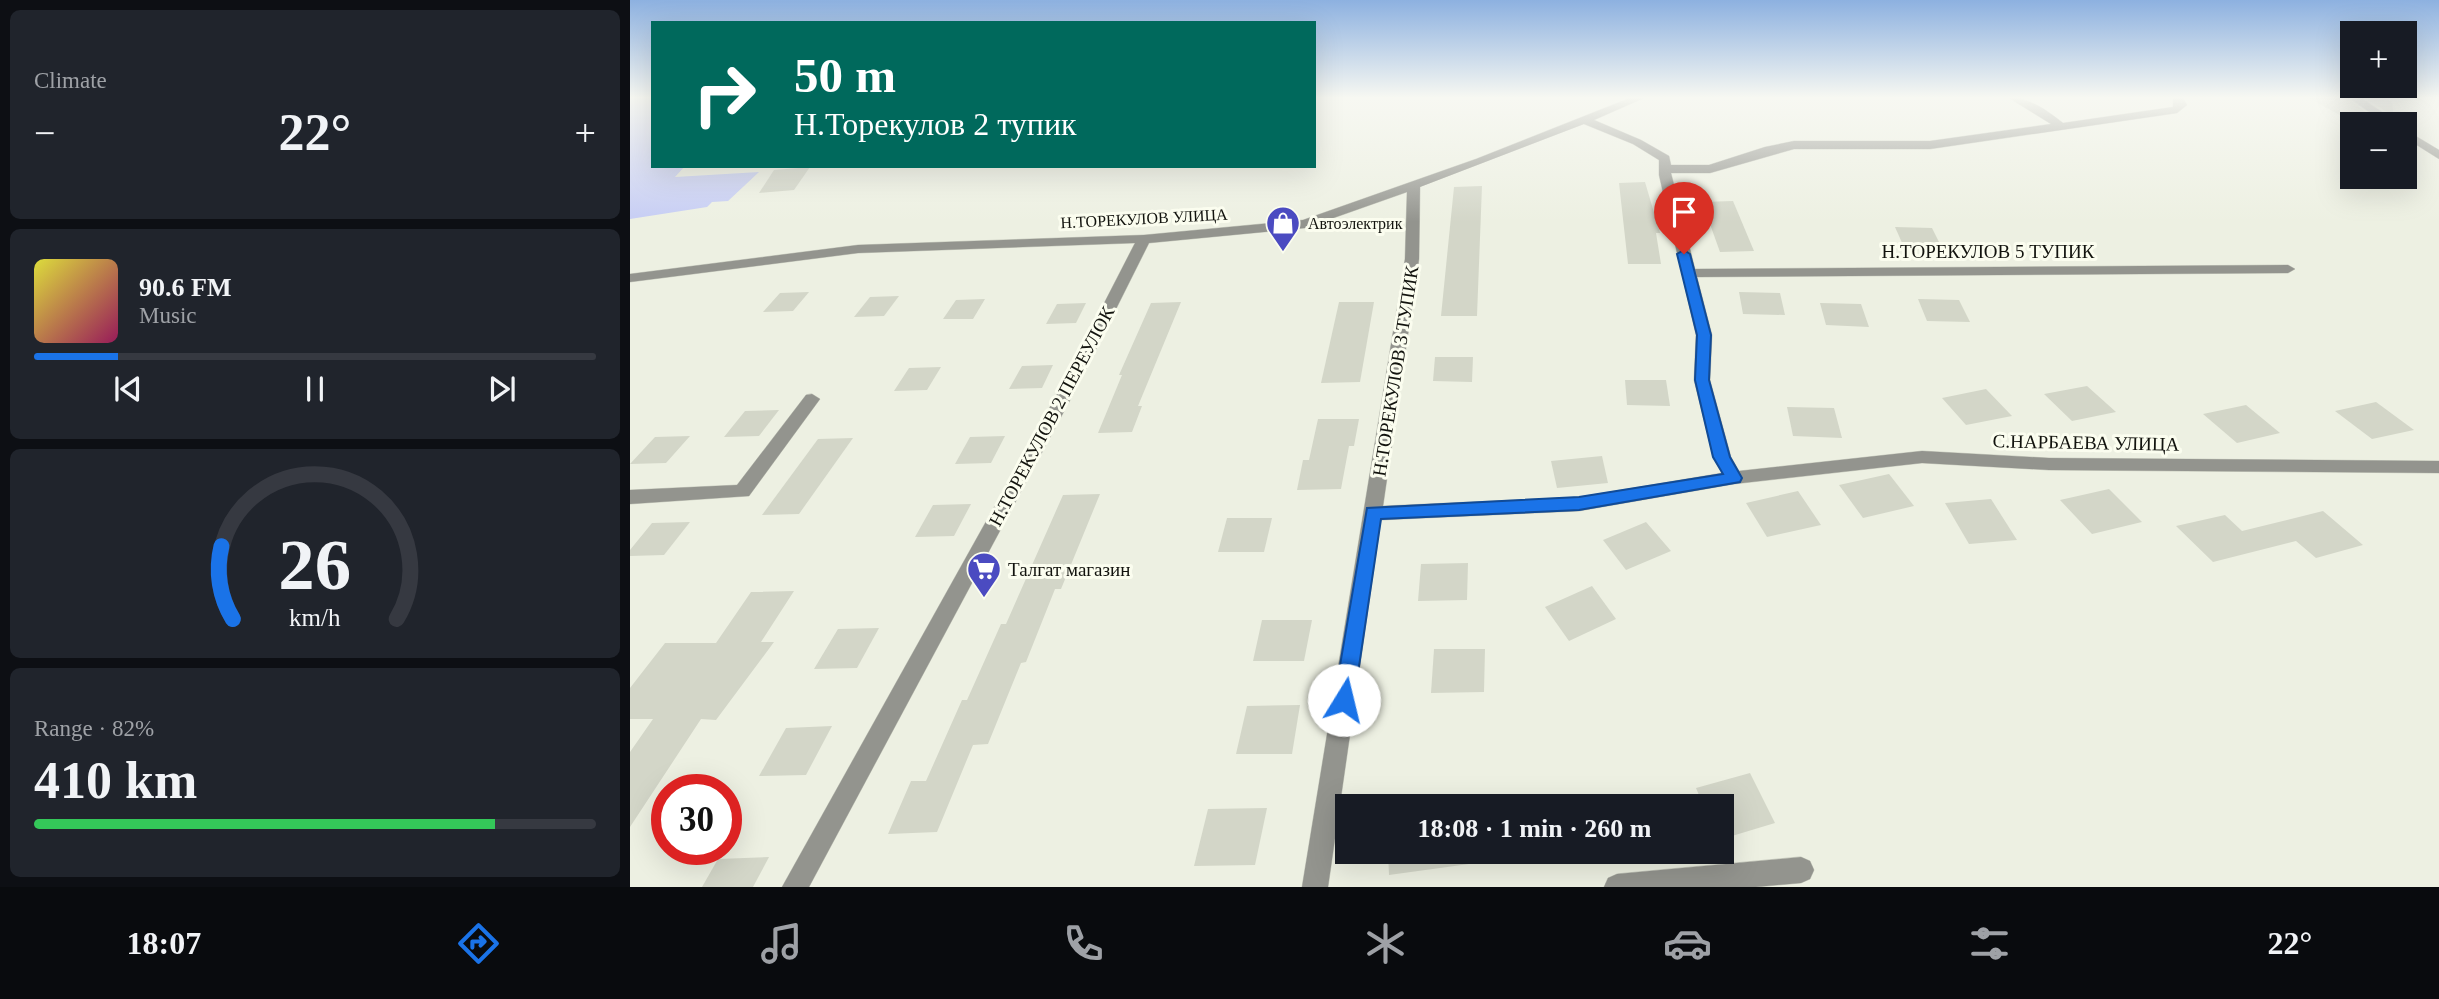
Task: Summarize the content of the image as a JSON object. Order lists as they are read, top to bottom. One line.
{"streets":{"street":["Н.ТОРЕКУЛОВ УЛИЦА","Н.ТОРЕКУЛОВ 5 ТУПИК","Н.ТОРЕКУЛОВ 3 ТУПИК","Н.ТОРЕКУЛОВ 2 ПЕРЕУЛОК","С.НАРБАЕВА УЛИЦА"]},"crossings":[["Н.ТОРЕКУЛОВ УЛИЦА","Н.ТОРЕКУЛОВ 3 ТУПИК"],["Н.ТОРЕКУЛОВ УЛИЦА","Н.ТОРЕКУЛОВ 2 ПЕРЕУЛОК"],["Н.ТОРЕКУЛОВ 3 ТУПИК","С.НАРБАЕВА УЛИЦА"]],"places":{"shop":["Автоэлектрик"],"supermarket":["Талгат магазин"]},"page":{"tile":["Climate",["Range · 82%","410 km"]],"map_buttons":["+","−"],"turn":["50 m","Н.Торекулов 2 тупик"],"heat":["−","22°","+"],"song":["90.6 FM","Music"],"limit":"30","trip":"18:08 · 1 min · 260 m","tabs":["18:07","22°"],"gauge":["26","km/h"]}}
